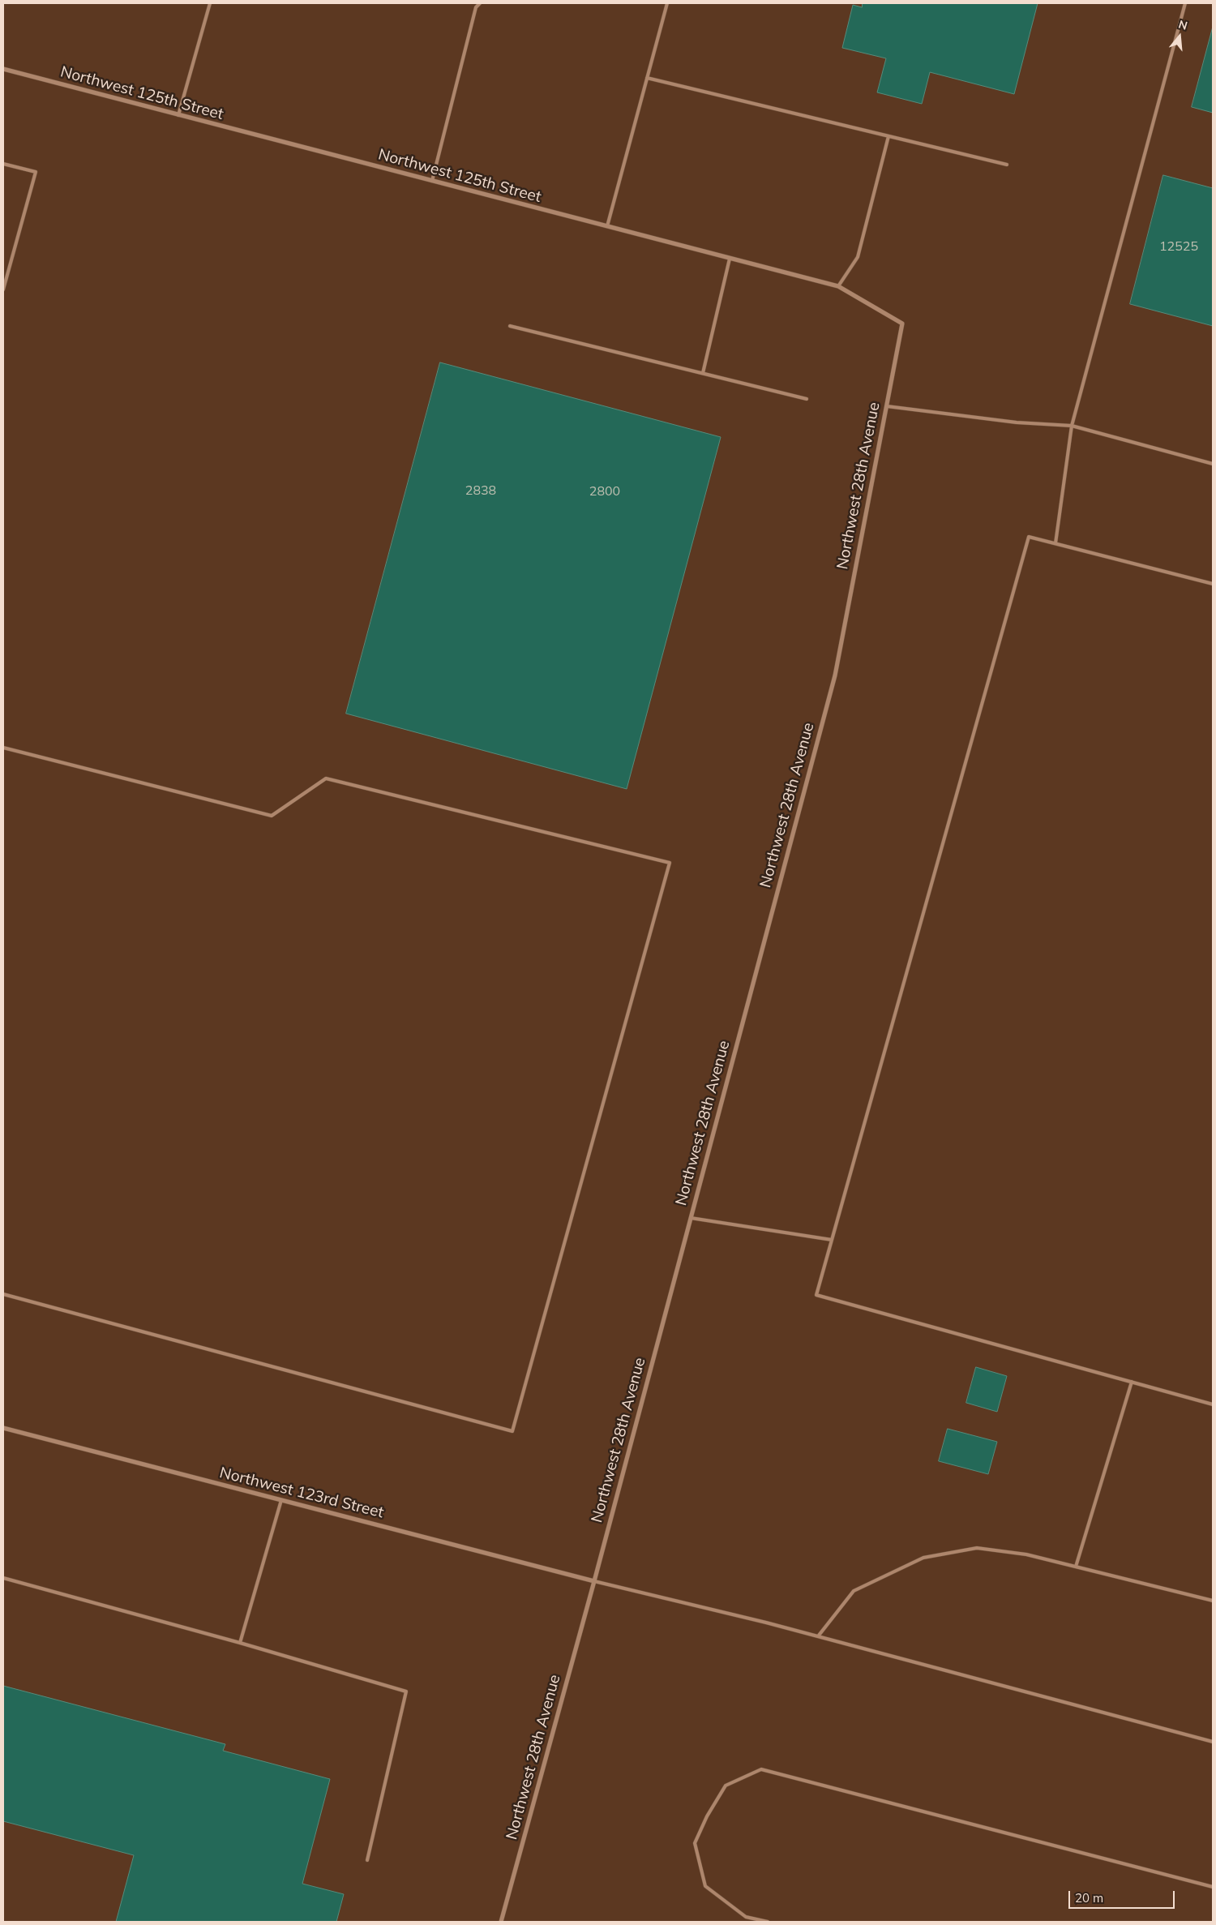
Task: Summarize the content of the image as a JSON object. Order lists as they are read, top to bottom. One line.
{"streets":{"street":["Northwest 125th Street","Northwest 28th Avenue","Northwest 123rd Street"]},"crossings":[["Northwest 125th Street","Northwest 28th Avenue"],["Northwest 28th Avenue","Northwest 123rd Street"]],"house_numbers":["12525","2838","2800"],"scale_bar":"20 m","north":"top"}
